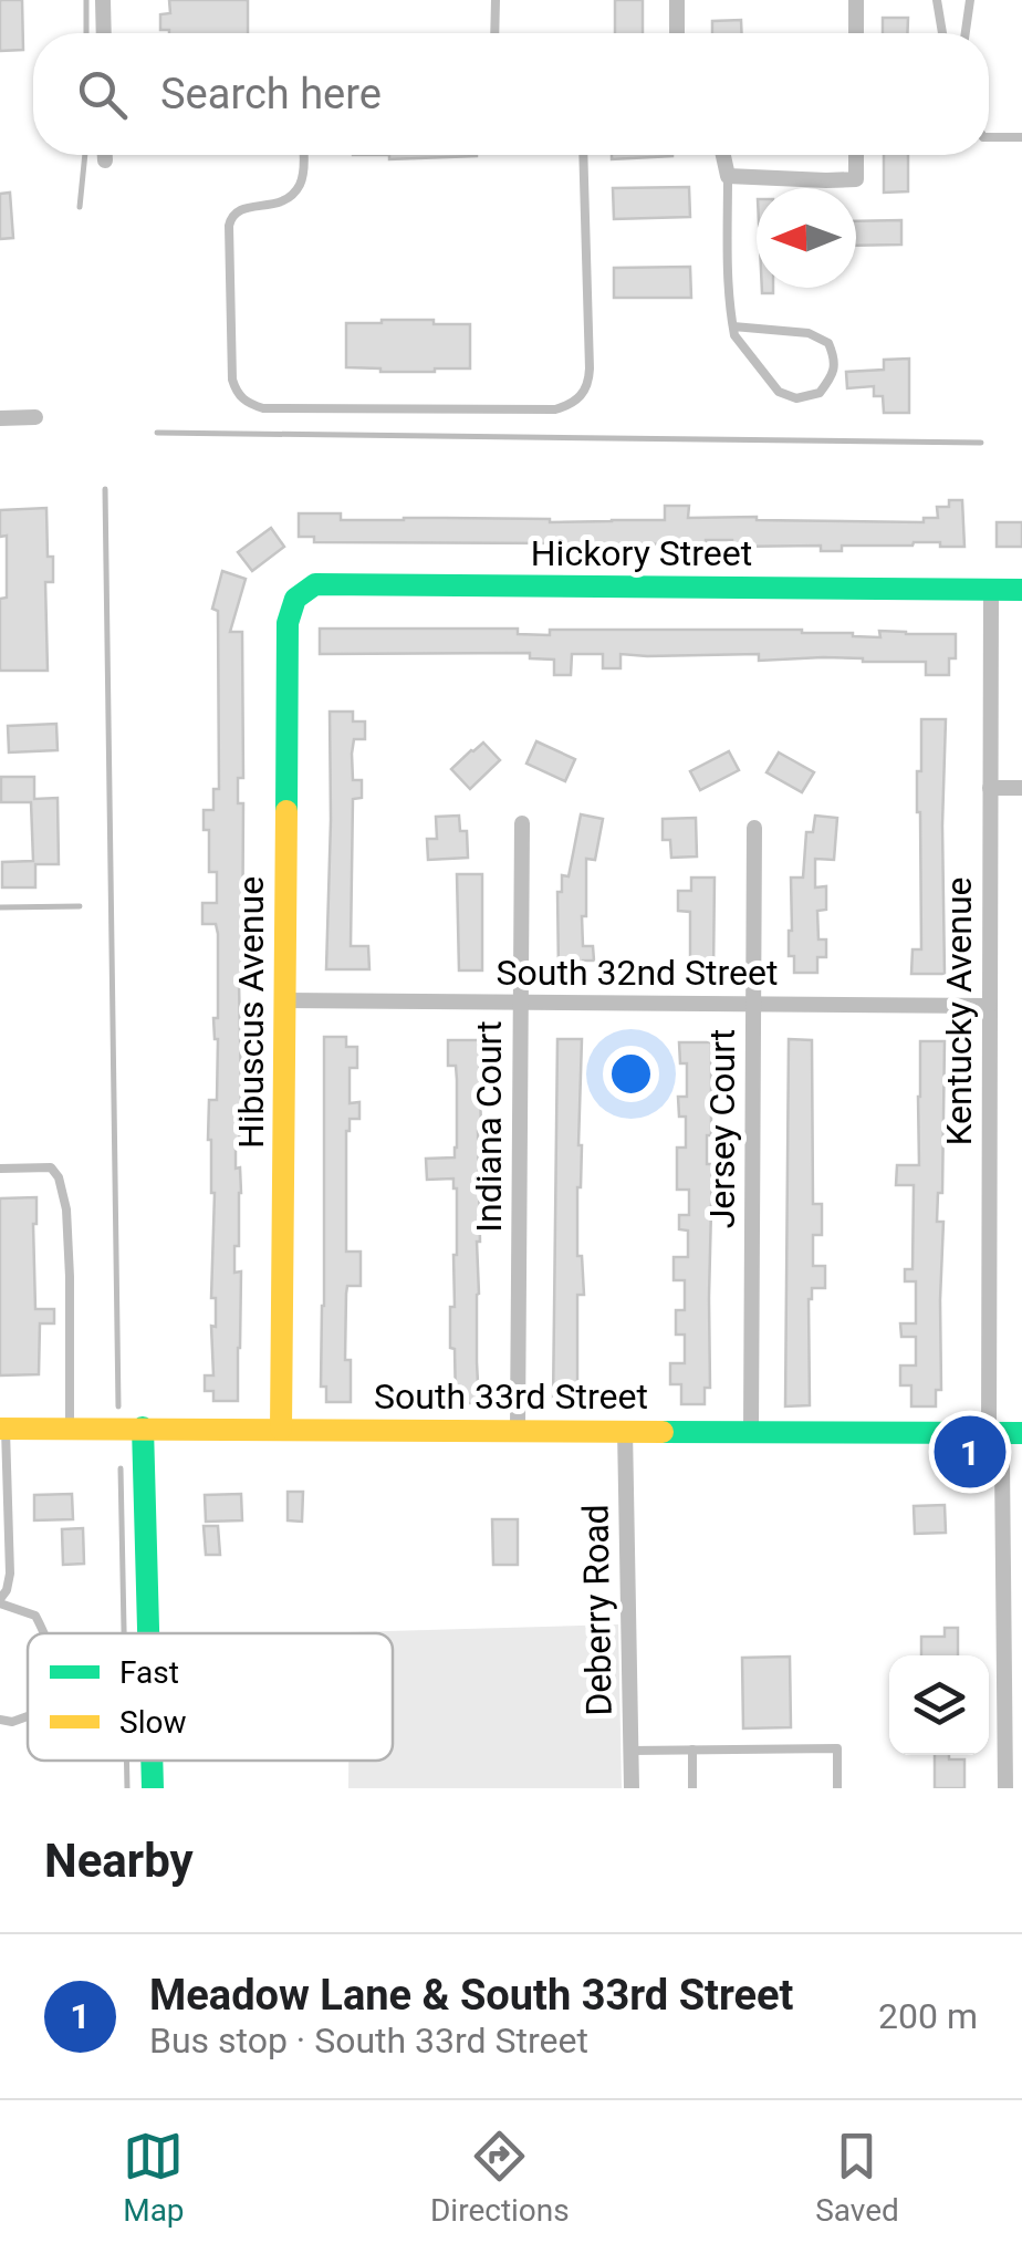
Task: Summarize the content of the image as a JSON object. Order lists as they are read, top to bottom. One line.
{"streets":{"street":["Hickory Street","South 32nd Street","Kentucky Avenue","Hibuscus Avenue","Indiana Court","Jersey Court","South 33rd Street","Deberry Road"]},"crossings":[["Hickory Street","Kentucky Avenue"],["Hickory Street","Hibuscus Avenue"],["South 32nd Street","Kentucky Avenue"],["South 32nd Street","Hibuscus Avenue"],["South 32nd Street","Indiana Court"],["South 32nd Street","Jersey Court"],["Kentucky Avenue","South 33rd Street"],["Hibuscus Avenue","South 33rd Street"],["Indiana Court","South 33rd Street"],["Jersey Court","South 33rd Street"],["South 33rd Street","Deberry Road"]],"legend":["Fast","Slow"],"north":"left","page":{"search":"Search here","pins":"1","heading":"Nearby","list":[{"mark":"1","name":"Meadow Lane & South 33rd Street","note":"Bus stop · South 33rd Street","value":"200 m"}],"nav":["Map","Directions","Saved"]}}
